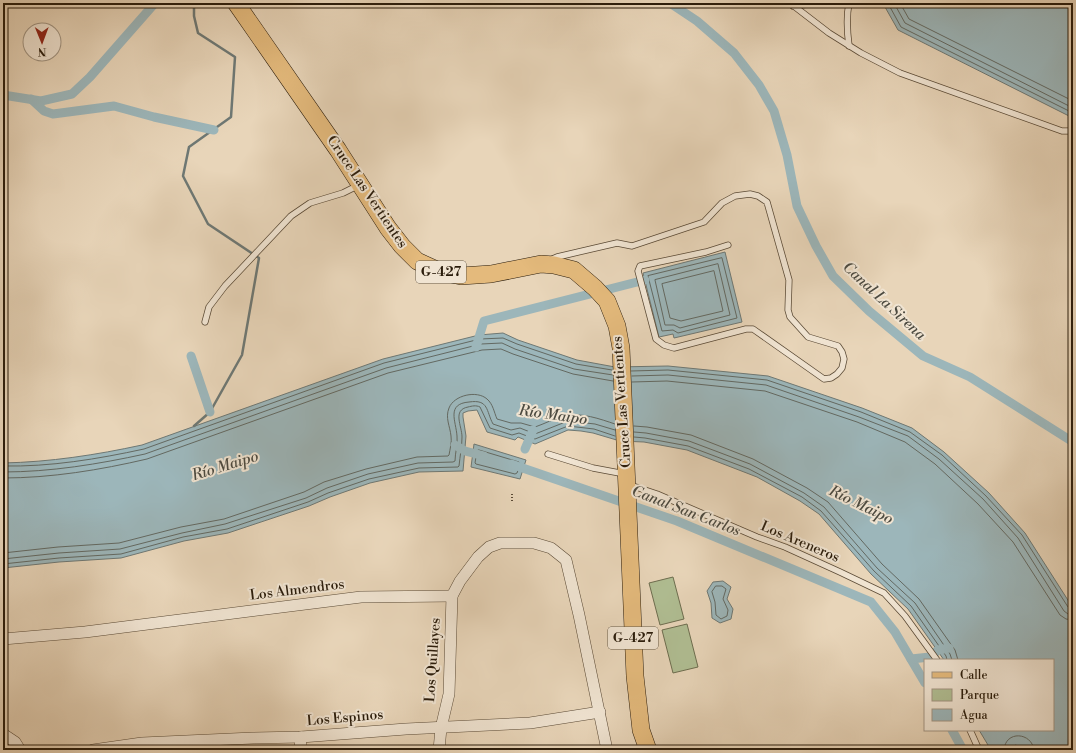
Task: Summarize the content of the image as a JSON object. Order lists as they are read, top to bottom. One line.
{"streets":{"main road":["Cruce Las Vertientes","G-427"],"street":["Los Almendros","Los Quillayes","Los Espinos"],"lane":["Los Areneros"]},"crossings":[["Cruce Las Vertientes","Los Areneros"],["Los Almendros","Los Quillayes"],["Los Quillayes","Los Espinos"]],"water":["Canal La Sirena","Río Maipo","Canal San Carlos"],"legend":["Calle","Parque","Agua"],"north":"bottom"}
